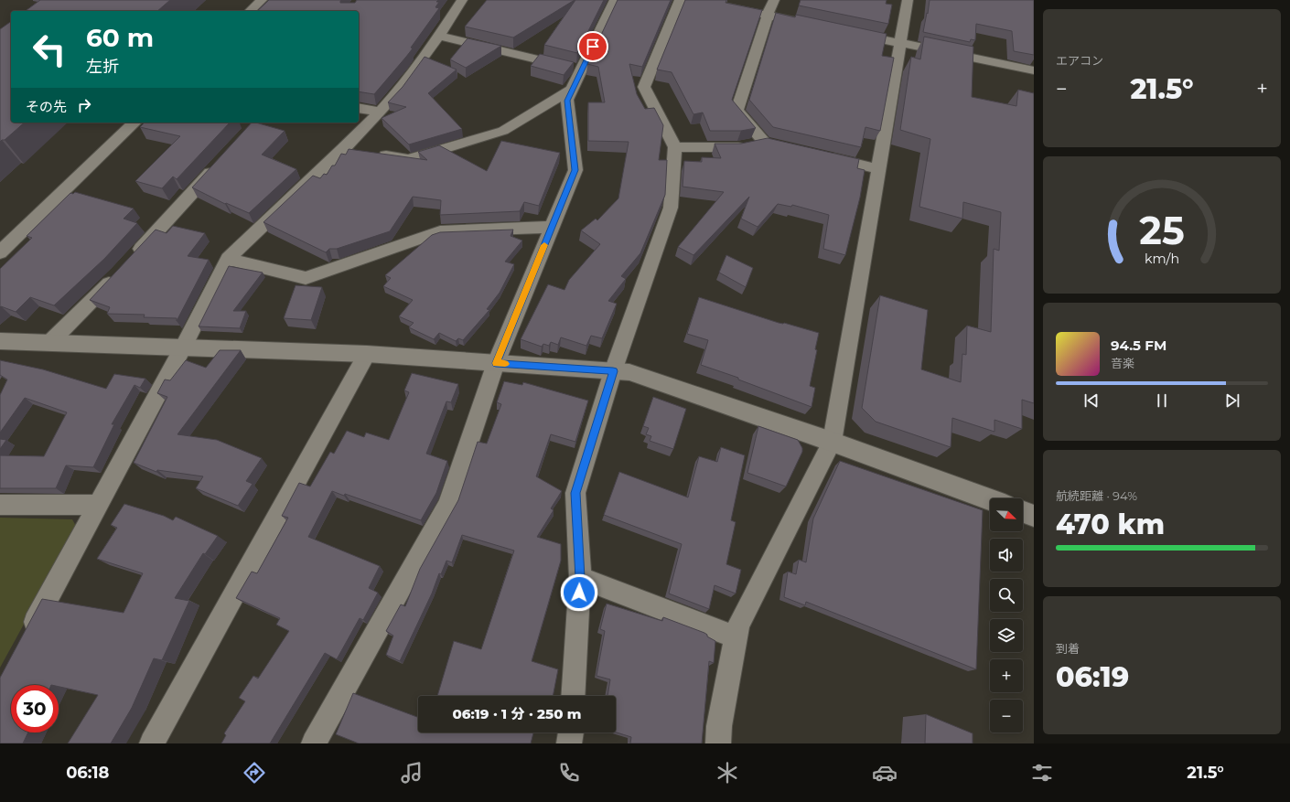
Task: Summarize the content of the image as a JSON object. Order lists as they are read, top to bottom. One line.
{"north":"bottom right","page":{"tile":["エアコン",["航続距離 · 94%","470 km"],["到着","06:19"]],"turn":["60 m","左折"],"heat":["−","21.5°","+"],"then":"その先","song":["94.5 FM","音楽"],"map_buttons":["+","−"],"limit":"30","trip":"06:19 · 1 分 · 250 m","tabs":["06:18","21.5°"],"gauge":["25","km/h"]}}
